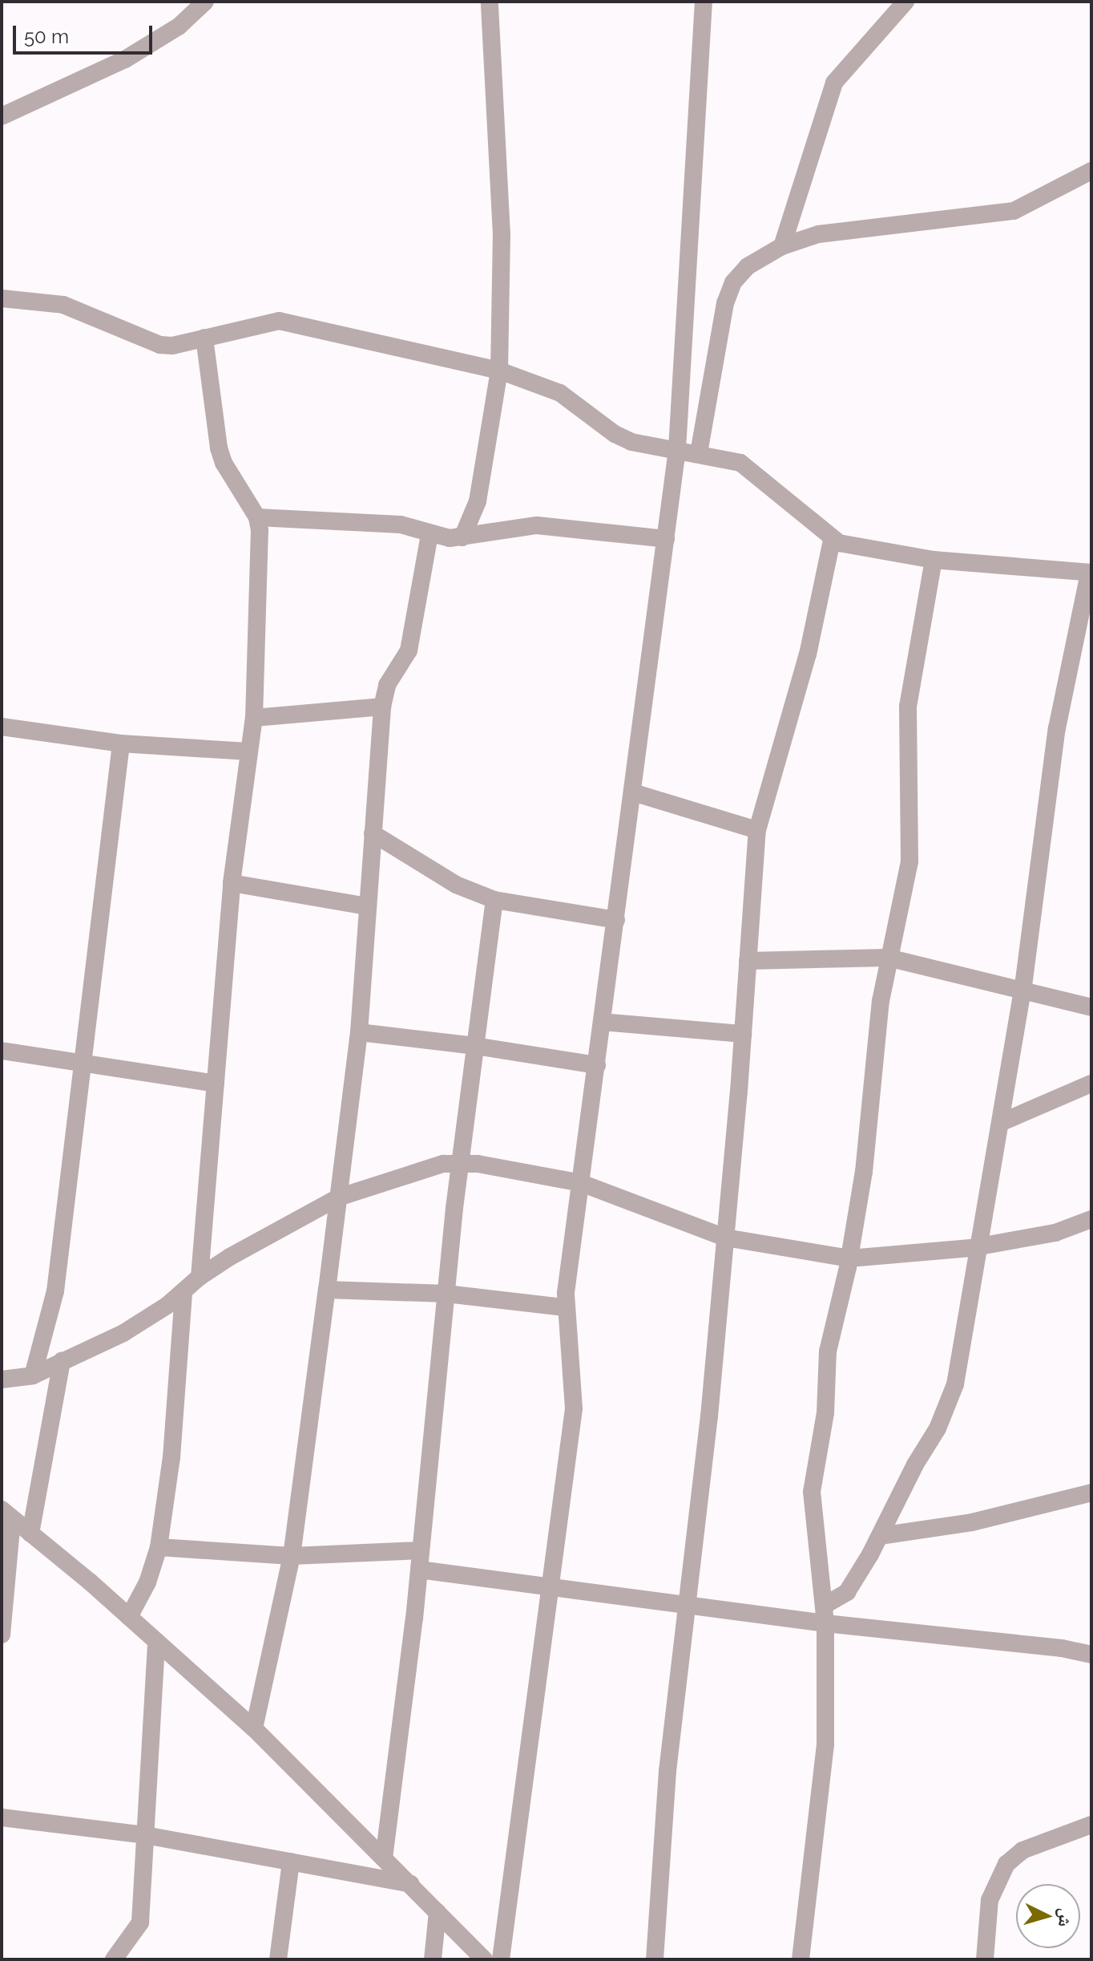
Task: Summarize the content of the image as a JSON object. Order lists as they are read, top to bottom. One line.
{"scale_bar":"50 m","north":"right"}
